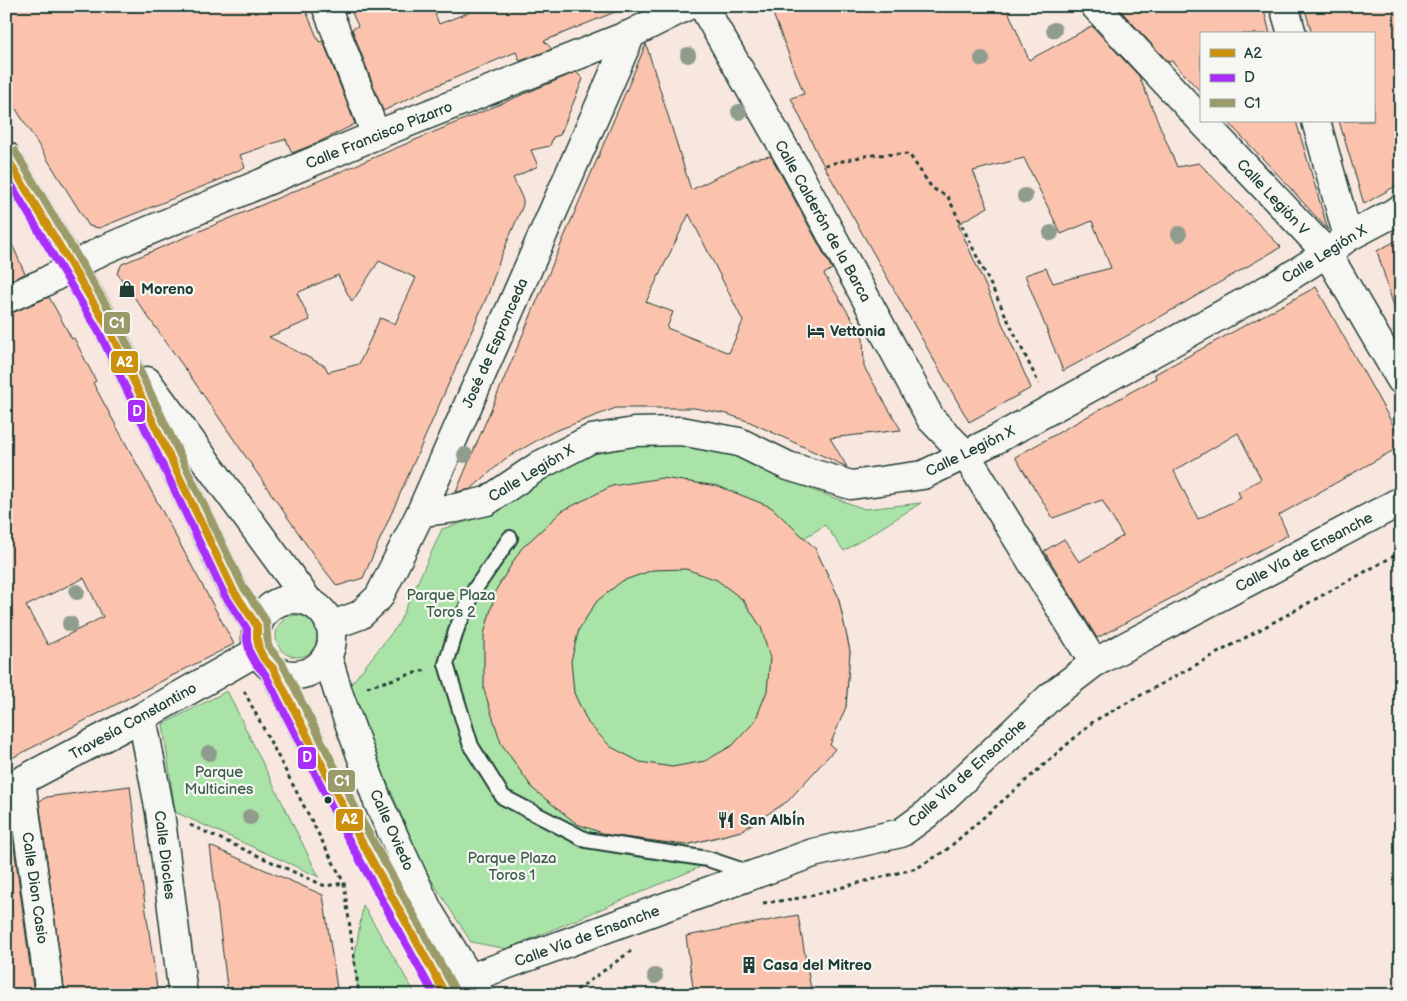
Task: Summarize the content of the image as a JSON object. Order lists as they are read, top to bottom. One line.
{"streets":{"street":["Calle Francisco Pizarro","Calle Legión V","Calle Calderón de la Barca","Calle Legión X","José de Espronceda","Calle Vía de Ensanche","Travesía Constantino","Calle Oviedo","Calle Diocles","Calle Dion Casio"]},"crossings":[["Calle Francisco Pizarro","José de Espronceda"],["Calle Francisco Pizarro","Calle Oviedo"],["Calle Legión V","Calle Legión X"],["Calle Calderón de la Barca","Calle Legión X"],["Calle Calderón de la Barca","Calle Vía de Ensanche"],["Calle Legión X","José de Espronceda"],["José de Espronceda","Travesía Constantino"],["José de Espronceda","Calle Oviedo"],["Calle Vía de Ensanche","Calle Oviedo"],["Travesía Constantino","Calle Oviedo"],["Travesía Constantino","Calle Diocles"],["Travesía Constantino","Calle Dion Casio"]],"parks":["Parque Plaza Toros 2","Parque Multicines","Parque Plaza Toros 1"],"places":{"shop":["Moreno"],"hotel":["Vettonia"],"restaurant":["San Albĺn"],"building":["Casa del Mitreo"]},"lines":["transit line C1","transit line A2","transit line D"],"legend":["A2","D","C1"]}
